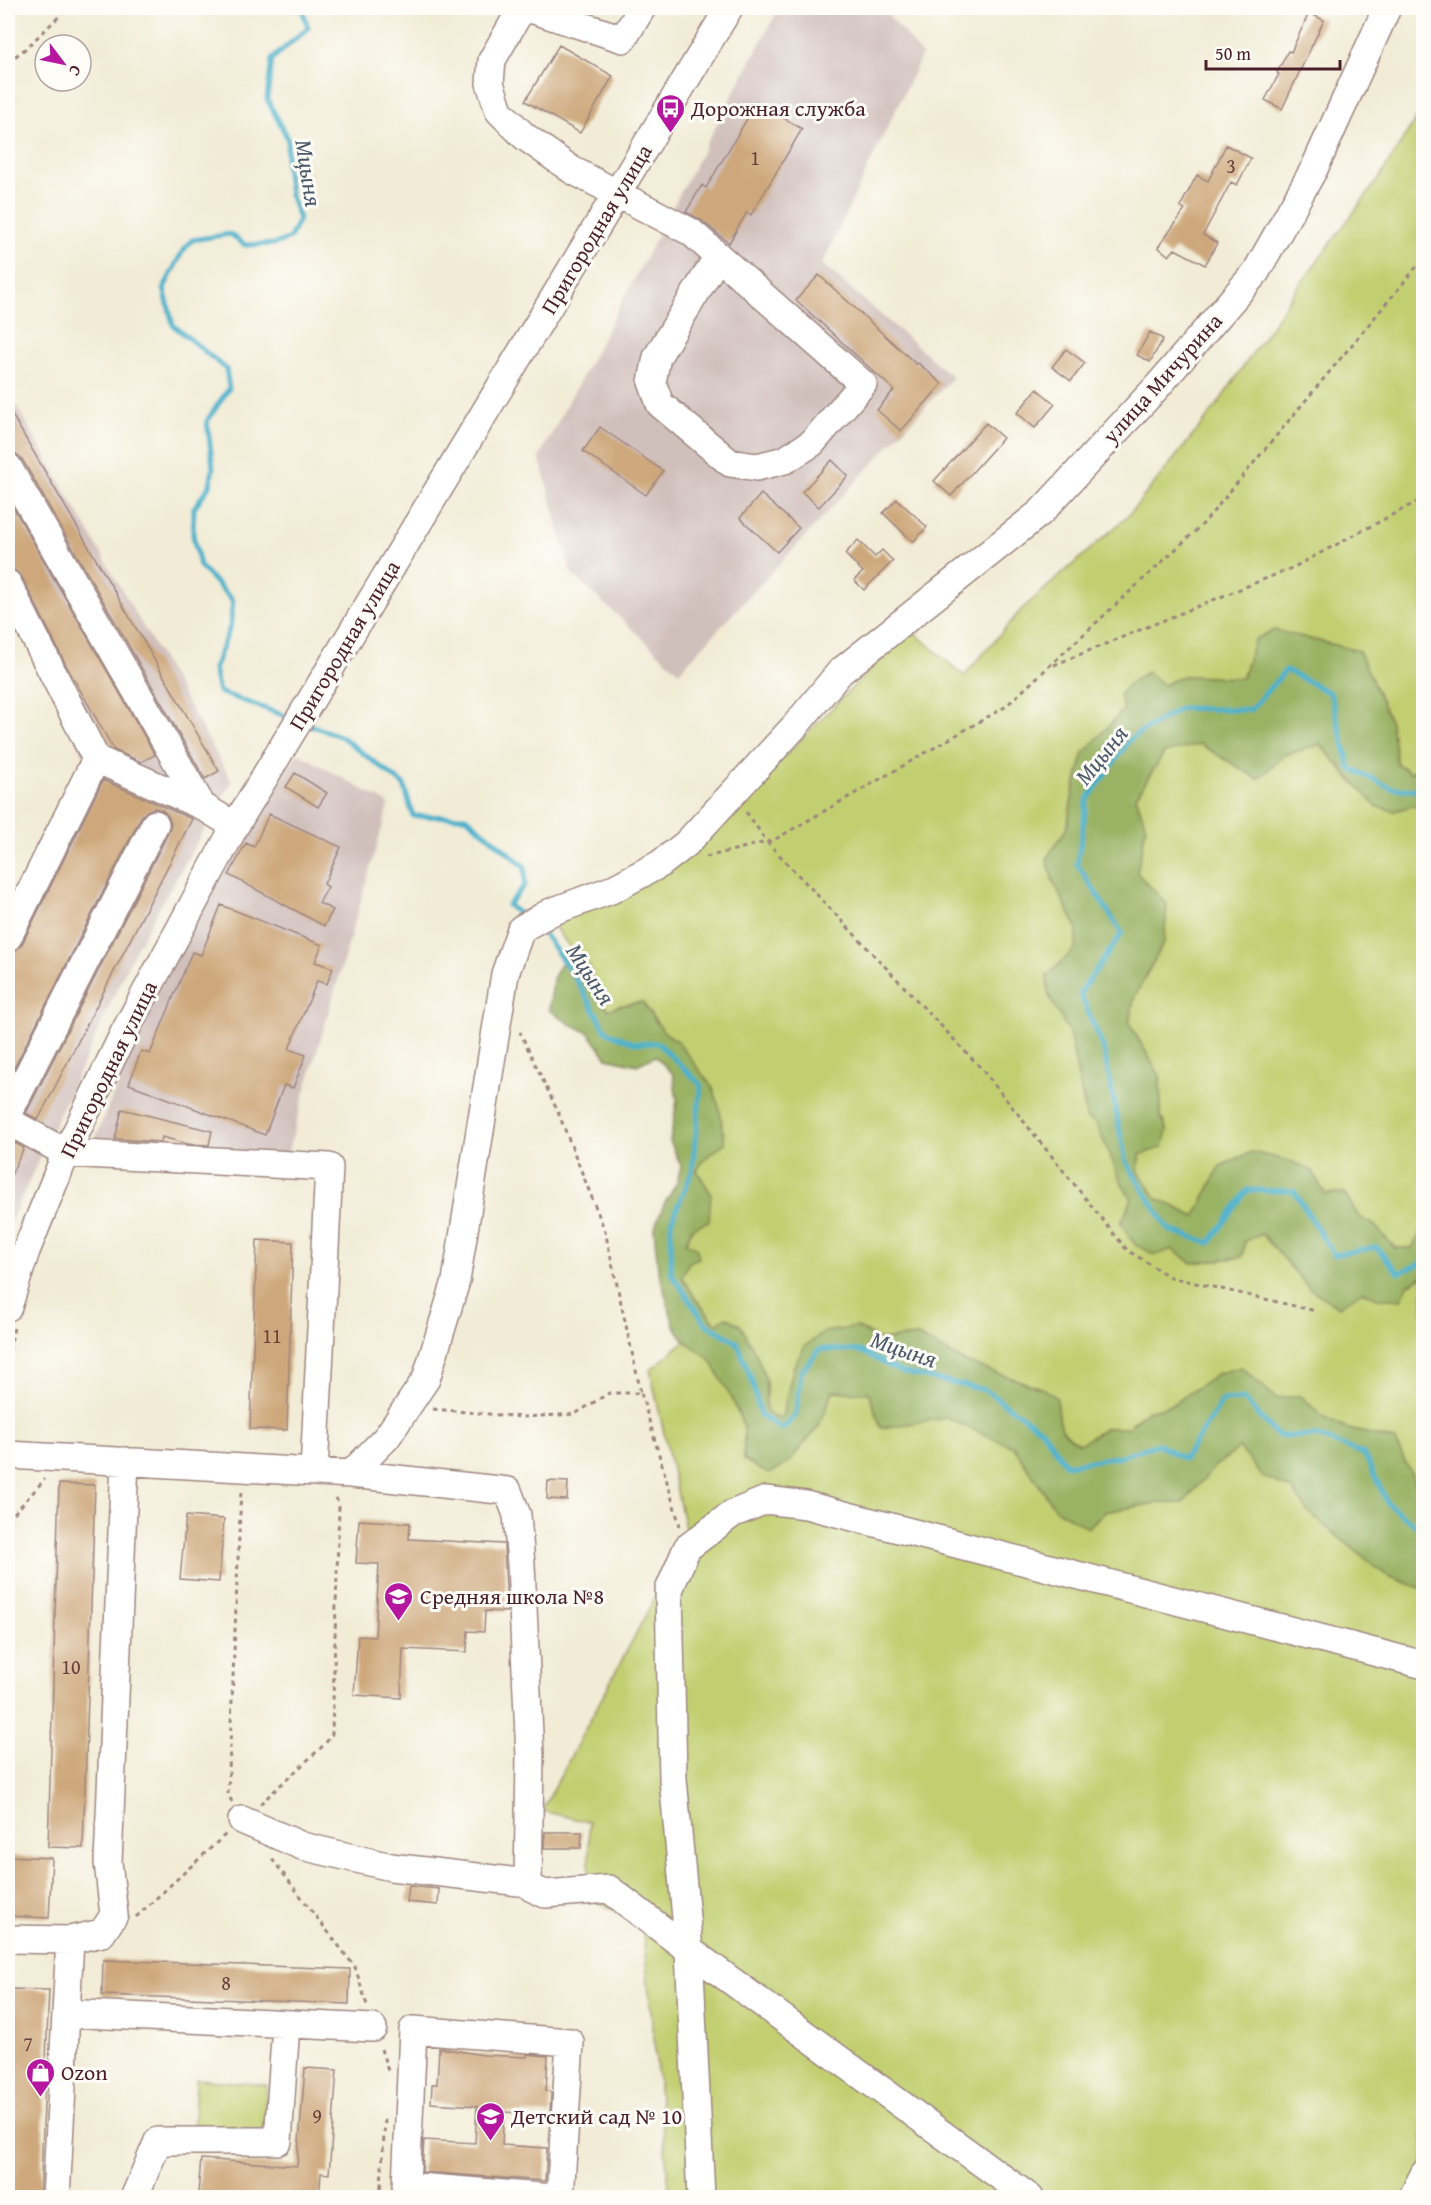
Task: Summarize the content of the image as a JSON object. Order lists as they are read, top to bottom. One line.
{"streets":{"street":["Пригородная улица","улица Мичурина"]},"water":["Мцыня"],"places":{"bus stop":["Дорожная служба"],"school or university":["Средняя школа №8","Детский сад № 10"],"shop":["Ozon"]},"house_numbers":["1","3","11","10","8","7","9"],"scale_bar":"50 m","north":"bottom right"}
